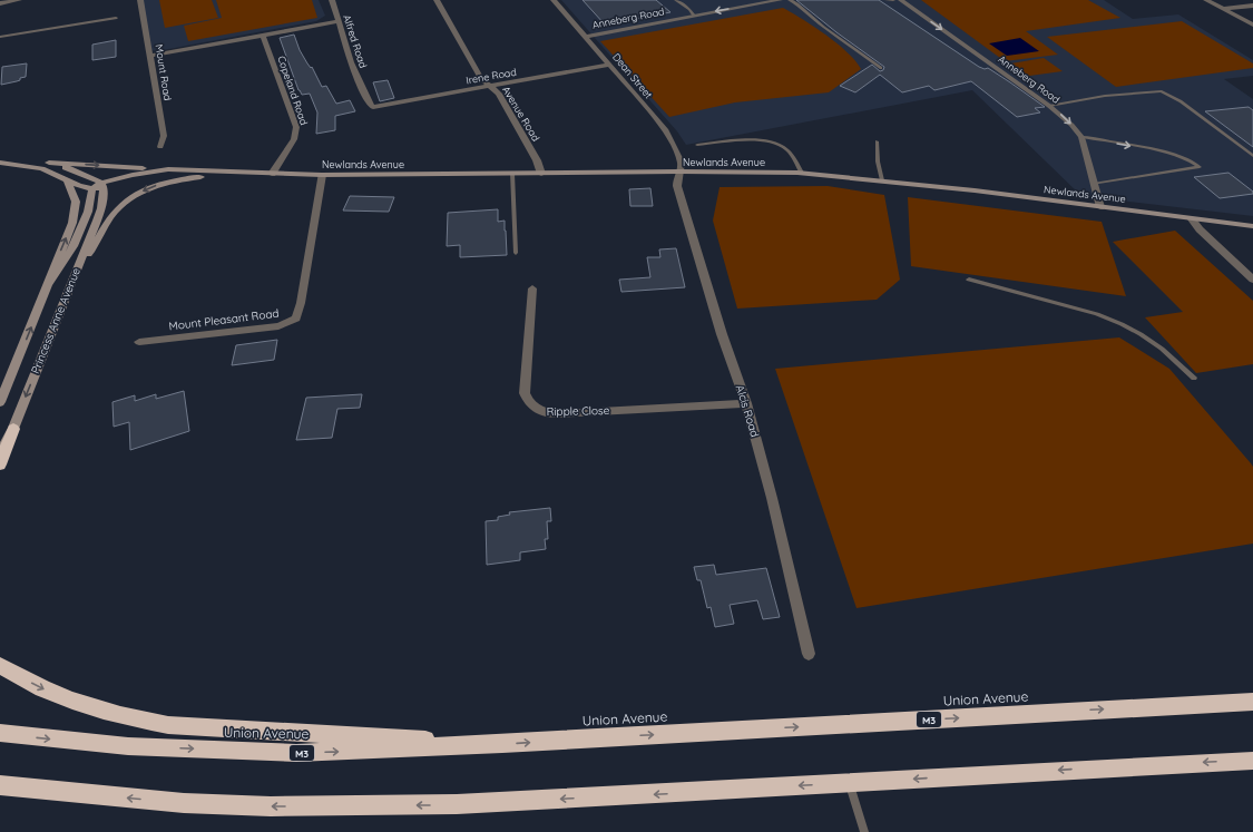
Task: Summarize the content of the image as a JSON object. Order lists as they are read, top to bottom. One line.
{"streets":{"highway":["Union Avenue","M3"],"main road":["Newlands Avenue","Princess Anne Avenue"],"street":["Anneberg Road","Alfred Road","Mount Road","Irene Road","Dean Street","Copeland Road","Avenue Road","Mount Pleasant Road","Ripple Close","Alcis Road"]},"crossings":[["Anneberg Road","Dean Street"],["Anneberg Road","Newlands Avenue"],["Alfred Road","Irene Road"],["Irene Road","Dean Street"],["Irene Road","Avenue Road"],["Dean Street","Newlands Avenue"],["Dean Street","Alcis Road"],["Copeland Road","Newlands Avenue"],["Avenue Road","Newlands Avenue"],["Newlands Avenue","Mount Pleasant Road"],["Newlands Avenue","Princess Anne Avenue"],["Newlands Avenue","Alcis Road"],["Ripple Close","Alcis Road"]]}
